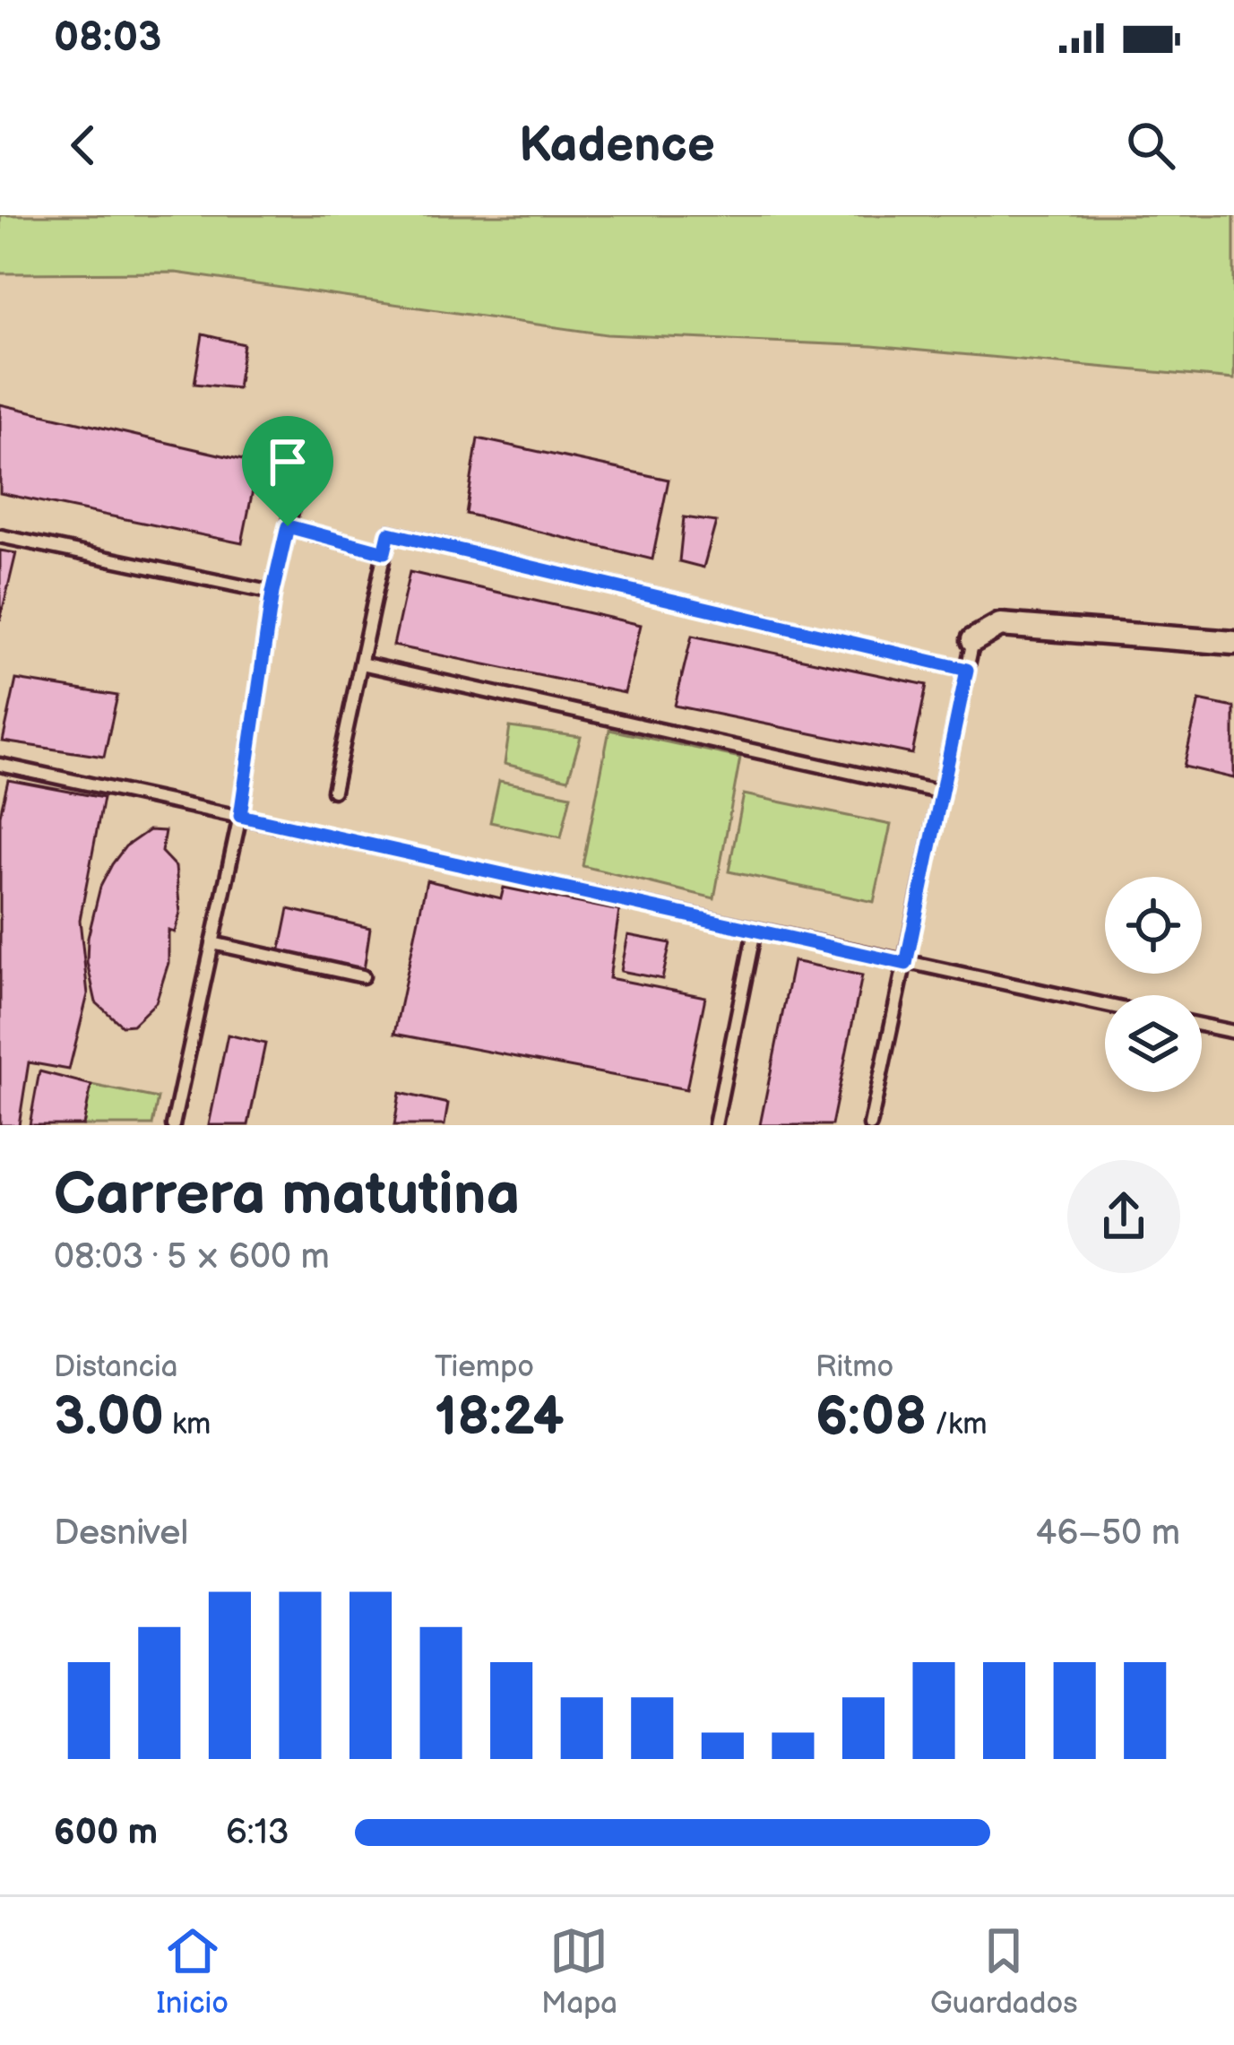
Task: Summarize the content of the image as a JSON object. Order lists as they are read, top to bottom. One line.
{"page":{"status":"08:03","header":"Kadence","heading":["Carrera matutina","08:03 · 5 × 600 m"],"stats":[["Distancia","3.00 km"],["Tiempo","18:24"],["Ritmo","6:08 /km"]],"chart":["Desnivel","46–50 m"],"list":[{"name":"600 m","note":"6:13"}],"tabs":["Inicio","Mapa","Guardados"]}}
